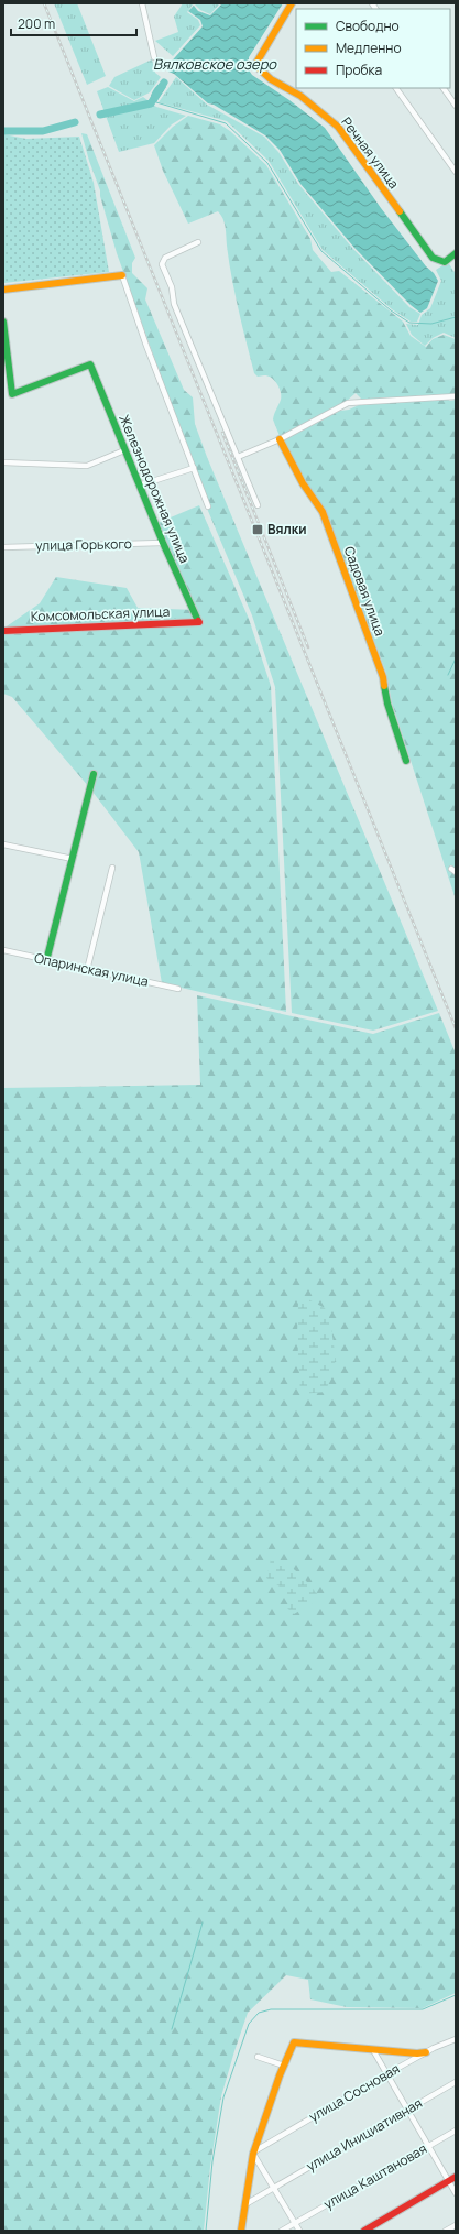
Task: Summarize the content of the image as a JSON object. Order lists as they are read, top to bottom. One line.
{"streets":{"street":["Речная улица","Железнодорожная улица","улица Горького","Садовая улица","Комсомольская улица","Опаринская улица","улица Сосновая","улица Инициативная","улица Каштановая"]},"crossings":[["Железнодорожная улица","улица Горького"],["Железнодорожная улица","Комсомольская улица"]],"water":["Вялковское озеро"],"places":{"transit":["Вялки"]},"legend":["Свободно","Медленно","Пробка"],"scale_bar":"200 m"}
